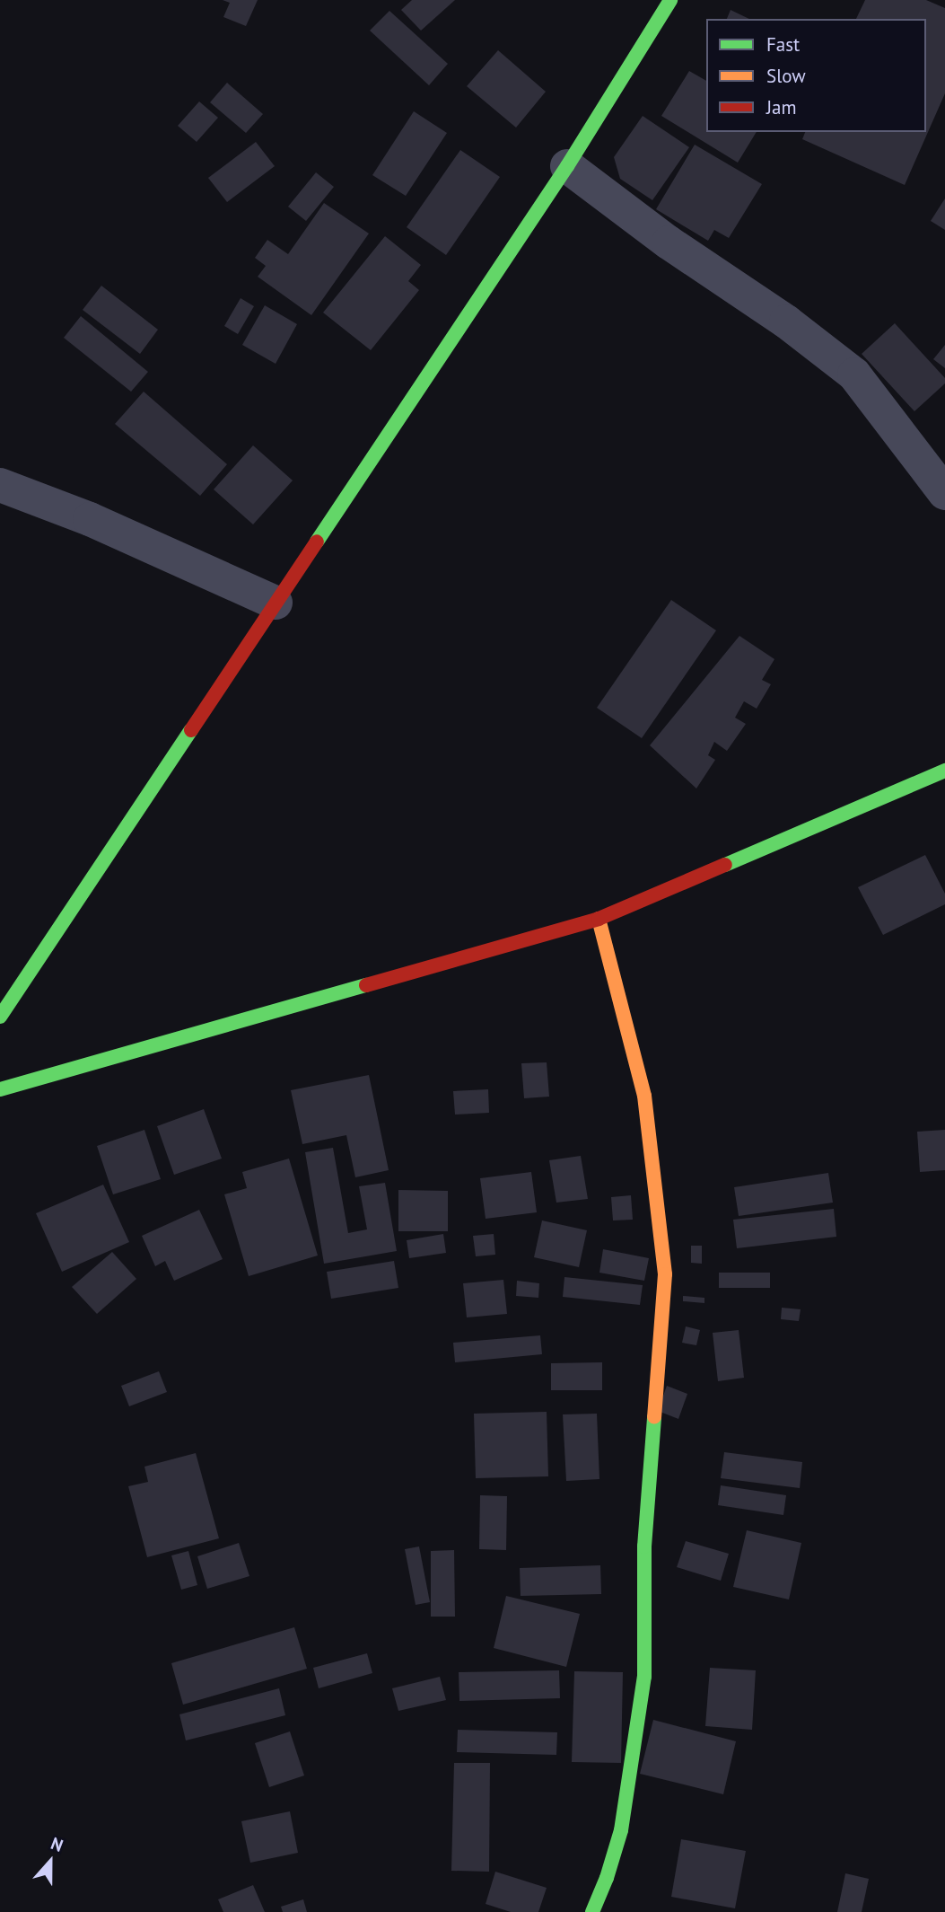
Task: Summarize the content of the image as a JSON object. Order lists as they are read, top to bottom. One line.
{"legend":["Fast","Slow","Jam"],"north":"top"}
